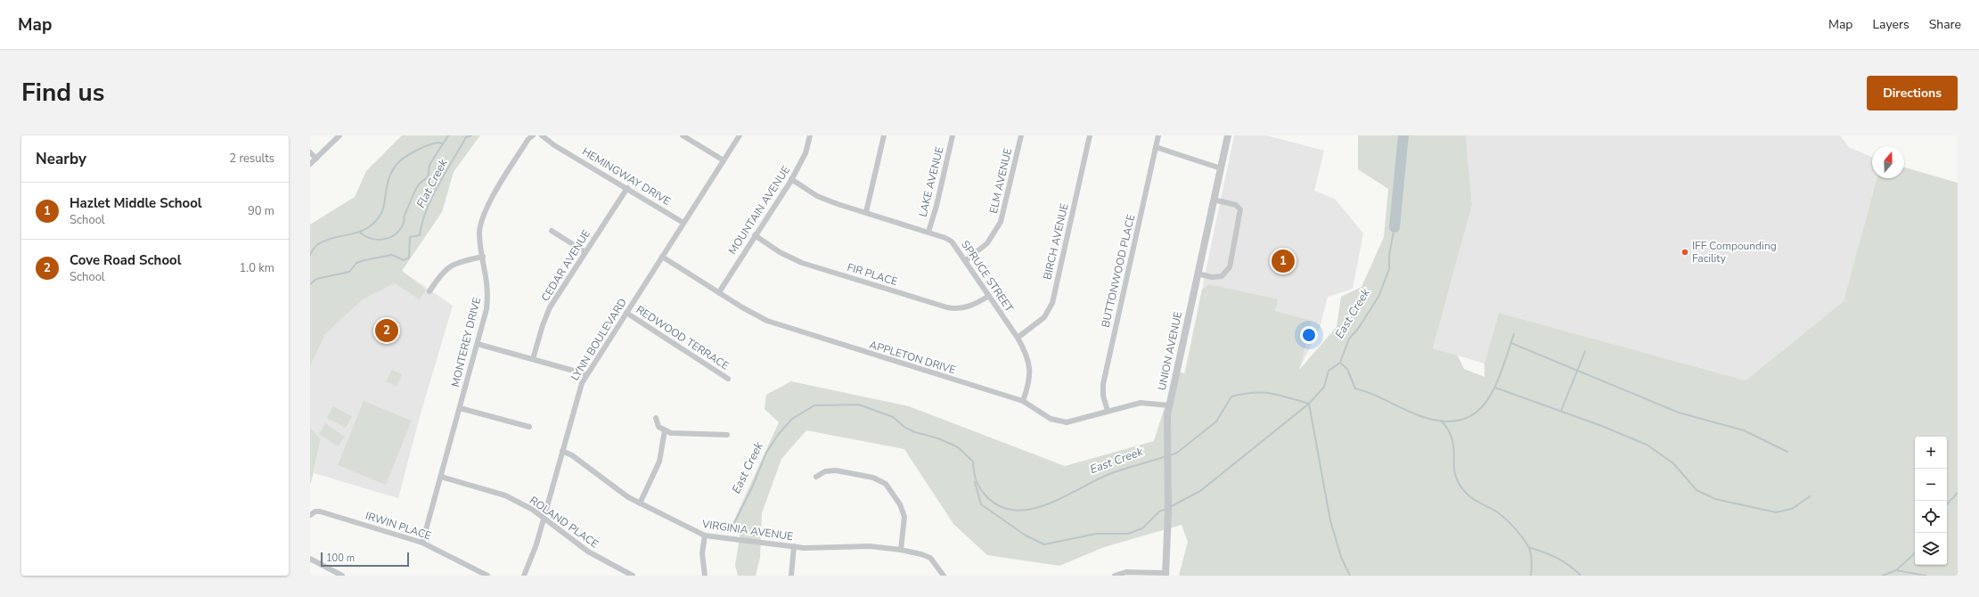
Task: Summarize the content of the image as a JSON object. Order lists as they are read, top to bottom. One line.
{"streets":{"street":["HEMINGWAY DRIVE","ELM AVENUE","LAKE AVENUE","MOUNTAIN AVENUE","BIRCH AVENUE","CEDAR AVENUE","BUTTONWOOD PLACE","FIR PLACE","SPRUCE STREET","REDWOOD TERRACE","LYNN BOULEVARD","MONTEREY DRIVE","UNION AVENUE","APPLETON DRIVE","ROLAND PLACE","IRWIN PLACE","VIRGINIA AVENUE"]},"crossings":[["HEMINGWAY DRIVE","CEDAR AVENUE"],["HEMINGWAY DRIVE","LYNN BOULEVARD"],["ELM AVENUE","SPRUCE STREET"],["LAKE AVENUE","SPRUCE STREET"],["MOUNTAIN AVENUE","FIR PLACE"],["MOUNTAIN AVENUE","SPRUCE STREET"],["MOUNTAIN AVENUE","APPLETON DRIVE"],["BIRCH AVENUE","SPRUCE STREET"],["BUTTONWOOD PLACE","APPLETON DRIVE"],["FIR PLACE","SPRUCE STREET"],["SPRUCE STREET","APPLETON DRIVE"],["REDWOOD TERRACE","LYNN BOULEVARD"],["LYNN BOULEVARD","APPLETON DRIVE"],["LYNN BOULEVARD","ROLAND PLACE"],["LYNN BOULEVARD","VIRGINIA AVENUE"],["MONTEREY DRIVE","ROLAND PLACE"],["MONTEREY DRIVE","IRWIN PLACE"],["UNION AVENUE","APPLETON DRIVE"]],"water":["Flat Creek","East Creek"],"places":["IFF Compounding Facility"],"scale_bar":"100 m","north":"top","page":{"header":"Map","nav":["Map","Layers","Share"],"title":"Find us","buttons":"Directions","heading":["Nearby","2 results"],"list":[{"mark":"1","name":"Hazlet Middle School","note":"School","value":"90 m"},{"mark":"2","name":"Cove Road School","note":"School","value":"1.0 km"}],"pins":["1","2"],"map_buttons":["+","−"],"scale":"100 m"}}
